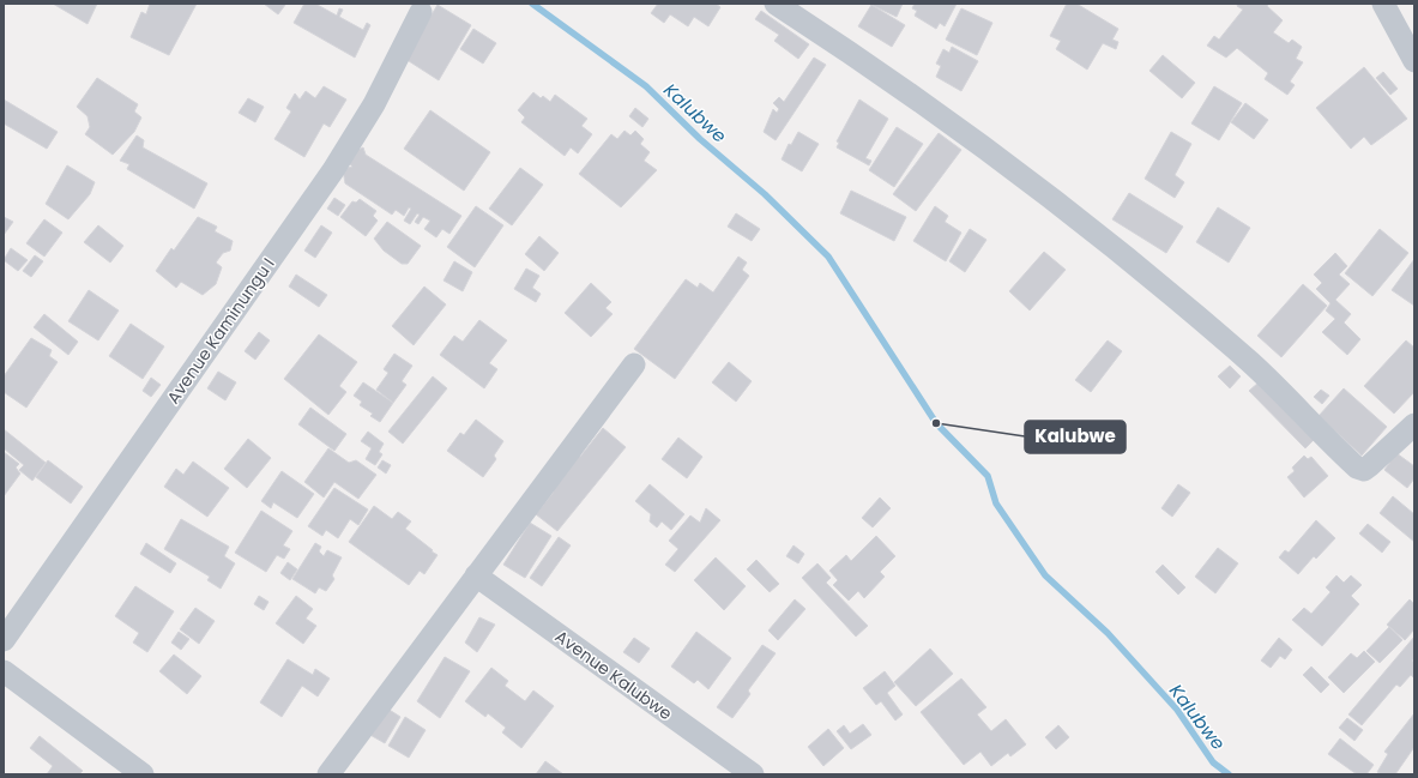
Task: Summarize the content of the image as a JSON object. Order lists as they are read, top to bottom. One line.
{"streets":{"street":["Avenue Kaminungu I","Avenue Kalubwe"]},"water":["Kalubwe"],"places":["Kalubwe"]}
